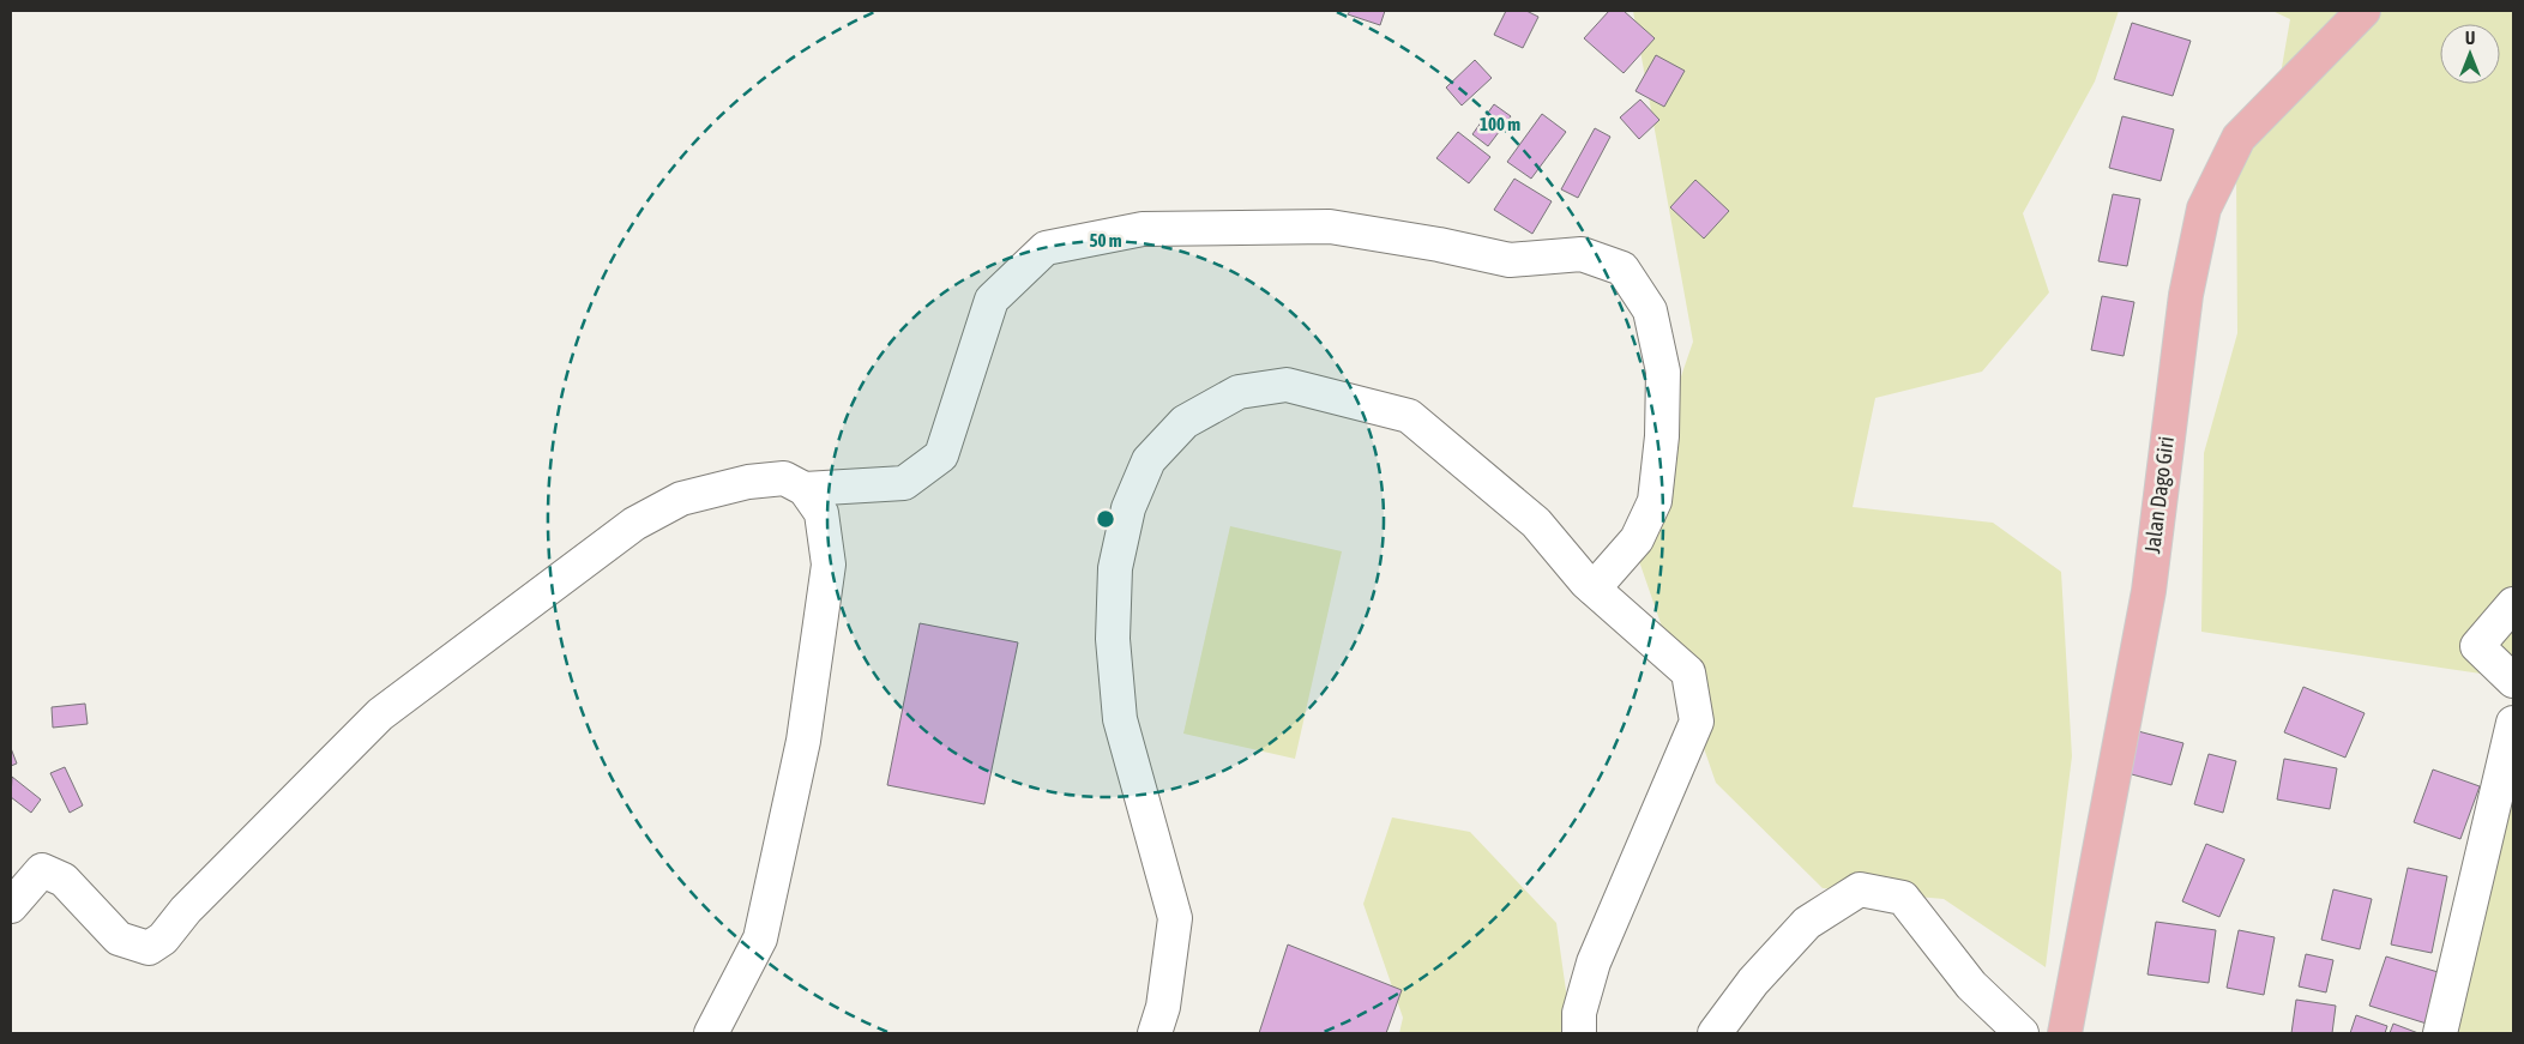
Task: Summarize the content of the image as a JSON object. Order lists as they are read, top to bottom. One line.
{"streets":{"main road":["Jalan Dago Giri"]},"north":"top","rings":["100 m","50 m"]}
